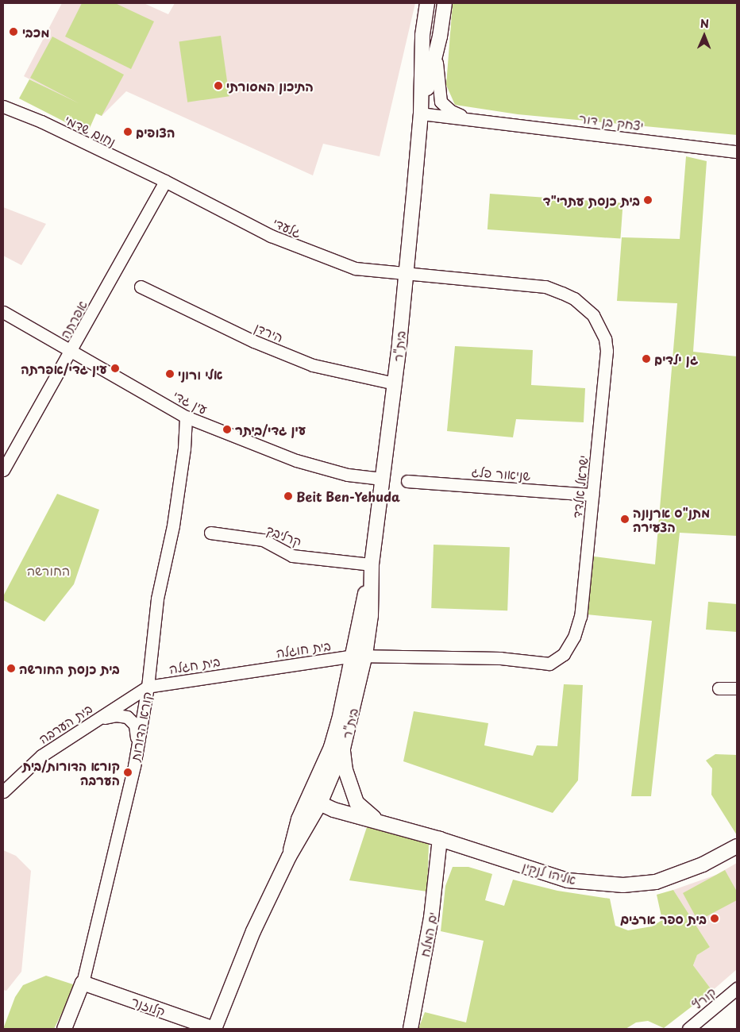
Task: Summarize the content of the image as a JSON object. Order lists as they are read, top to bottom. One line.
{"streets":{"street":["יצחק בן דור","נחום שדמי","גלעדי","אפרתה","הירדן","בית\"ר","עין גדי","שניאור פלג","ישראל אלדד","קרליבך","בית חוגלה","בית חגלה","בית הערבה","קורא הדורות","אליהו לנקין","ים המלח","קורץ","קלוזנר"]},"crossings":[["יצחק בן דור","בית\"ר"],["נחום שדמי","גלעדי"],["נחום שדמי","אפרתה"],["גלעדי","אפרתה"],["גלעדי","בית\"ר"],["גלעדי","ישראל אלדד"],["אפרתה","עין גדי"],["הירדן","בית\"ר"],["בית\"ר","עין גדי"],["בית\"ר","ישראל אלדד"],["בית\"ר","קרליבך"],["בית\"ר","בית חוגלה"],["בית\"ר","אליהו לנקין"],["בית\"ר","קלוזנר"],["עין גדי","קורא הדורות"],["שניאור פלג","ישראל אלדד"],["ישראל אלדד","בית חוגלה"],["בית חוגלה","בית חגלה"],["בית חגלה","בית הערבה"],["בית חגלה","קורא הדורות"],["בית הערבה","קורא הדורות"],["קורא הדורות","קלוזנר"],["אליהו לנקין","ים המלח"]],"parks":["החורשה"],"places":["מכבי","התיכון המסורתי","הצופים","בית כנסת עתרי\"ד","גן ילדים","עין גדי/אפרתה","אלי ורוני","עין גדי/ביתר","Beit Ben-Yehuda","מתנ\"ס ארנונה הצעירה","בית כנסת החורשה","קורא הדורות/בית הערבה","בית ספר ארזים"],"north":"top"}
